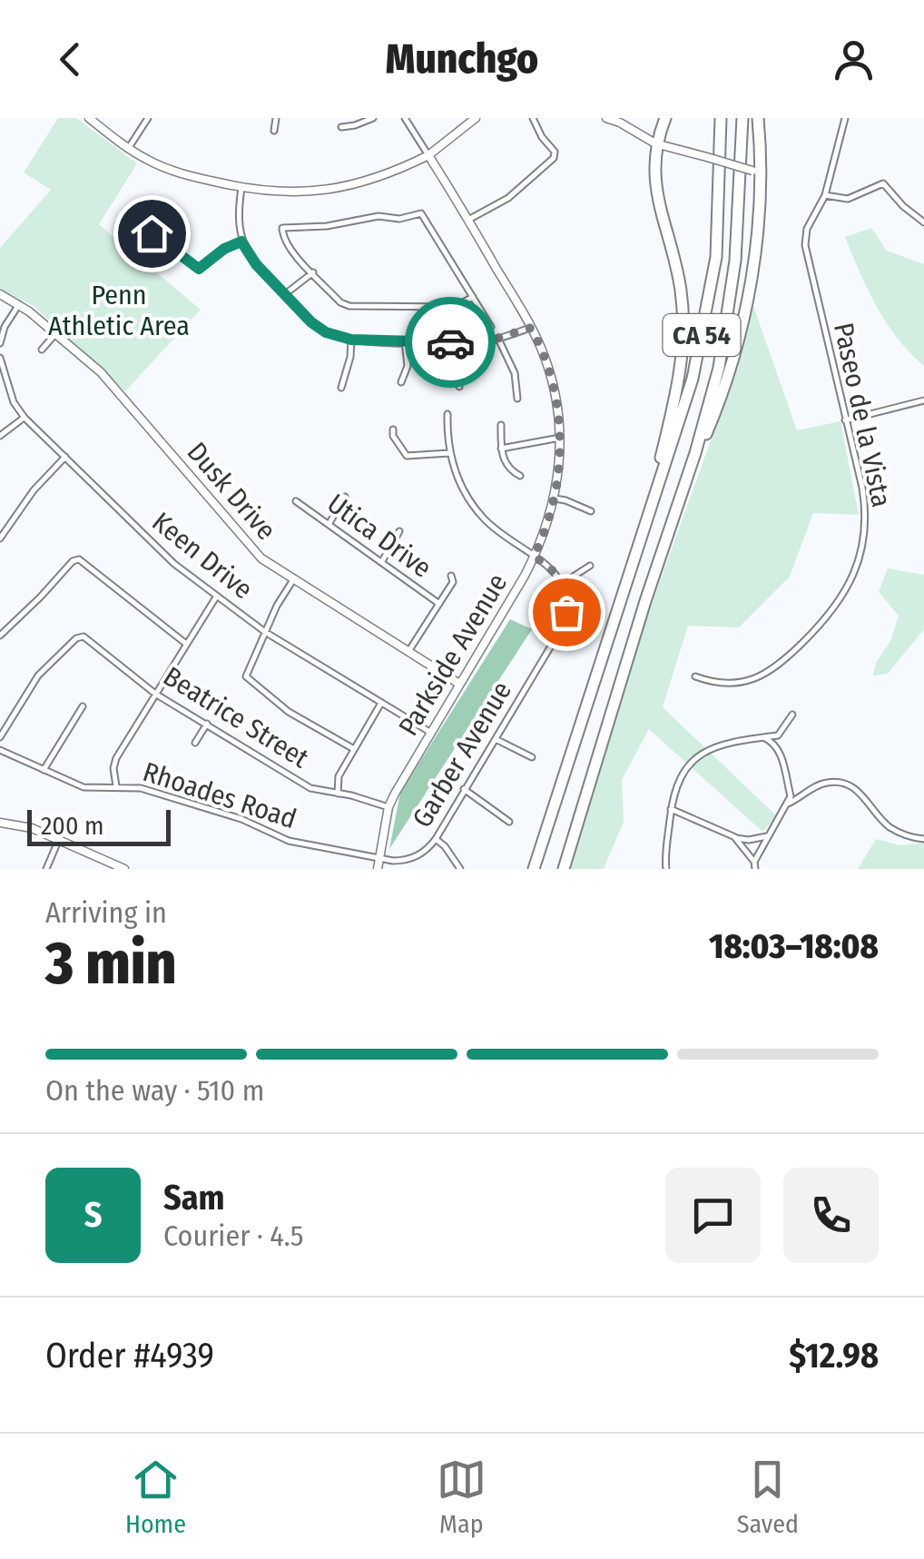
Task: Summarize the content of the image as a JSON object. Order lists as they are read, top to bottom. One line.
{"streets":{"highway":["CA 54"],"street":["Paseo de la Vista","Dusk Drive","Utica Drive","Keen Drive","Parkside Avenue","Beatrice Street","Garber Avenue","Rhoades Road"]},"crossings":[["Dusk Drive","Parkside Avenue"],["Keen Drive","Parkside Avenue"],["Parkside Avenue","Beatrice Street"],["Parkside Avenue","Garber Avenue"],["Parkside Avenue","Rhoades Road"],["Garber Avenue","Rhoades Road"]],"parks":["Penn Athletic Area"],"scale_bar":"200 m","page":{"header":"Munchgo","scale":"200 m","heading":["3 min","Arriving in","18:03–18:08"],"panel":["Sam","Courier · 4.5","Order #4939","$12.98"],"bar":"On the way · 510 m","round":"S","tabs":["Home","Map","Saved"]}}
